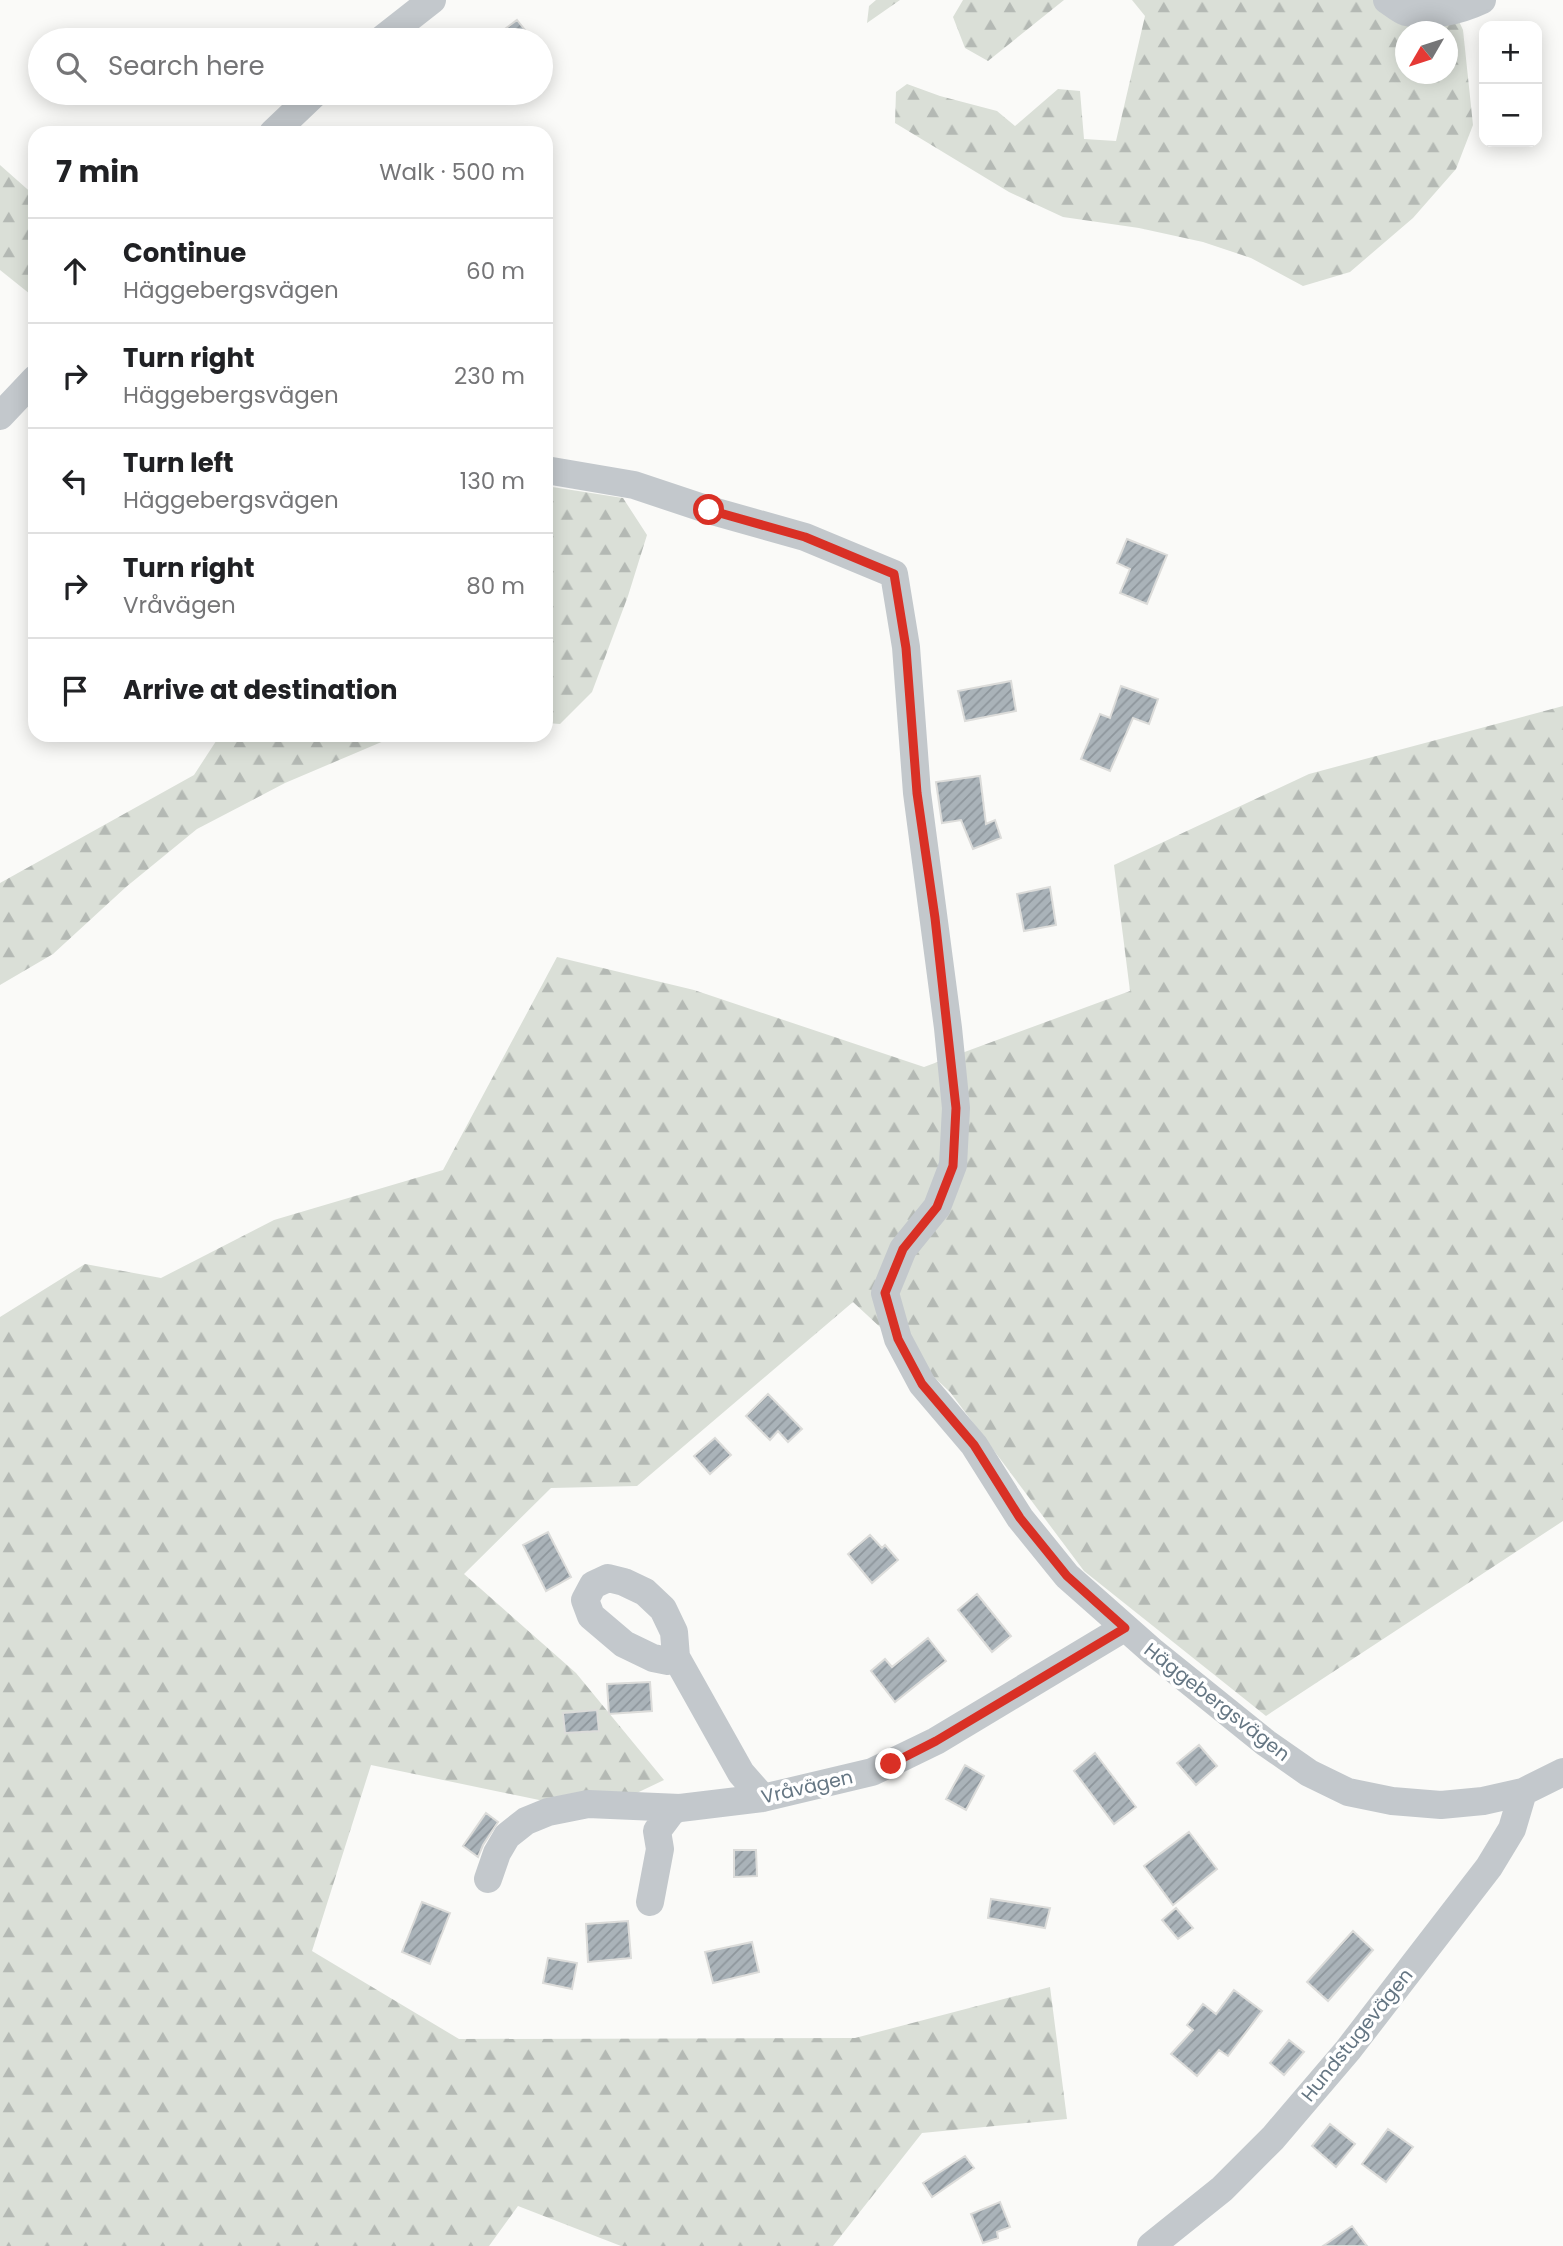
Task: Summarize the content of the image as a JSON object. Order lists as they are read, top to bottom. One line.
{"streets":{"street":["Häggebergsvägen","Vråvägen","Hundstugevägen"]},"crossings":[["Häggebergsvägen","Vråvägen"],["Häggebergsvägen","Hundstugevägen"]],"north":"bottom left","page":{"map_buttons":["+","−"],"search":"Search here","heading":["7 min","Walk · 500 m"],"list":[["Continue","Häggebergsvägen","60 m"],["Turn right","Häggebergsvägen","230 m"],["Turn left","Häggebergsvägen","130 m"],["Turn right","Vråvägen","80 m"],"Arrive at destination"]}}
